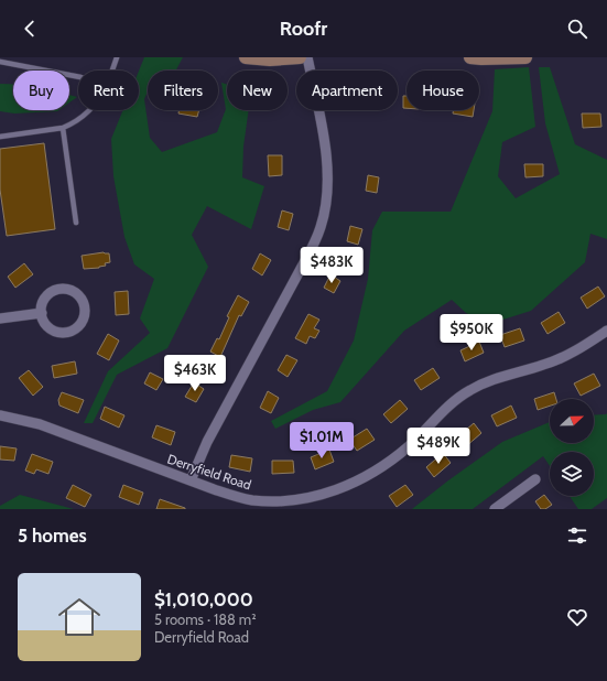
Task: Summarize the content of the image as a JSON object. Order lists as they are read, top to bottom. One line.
{"streets":{"street":["Derryfield Road"]},"north":"right","page":{"header":"Roofr","chip":["Buy","Rent","Filters","New","Apartment","House"],"price":["$483K","$950K","$463K","$1.01M","$489K"],"heading":"5 homes","list":[{"name":"$1,010,000","note":"5 rooms · 188 m² · Derryfield Road"}]}}
